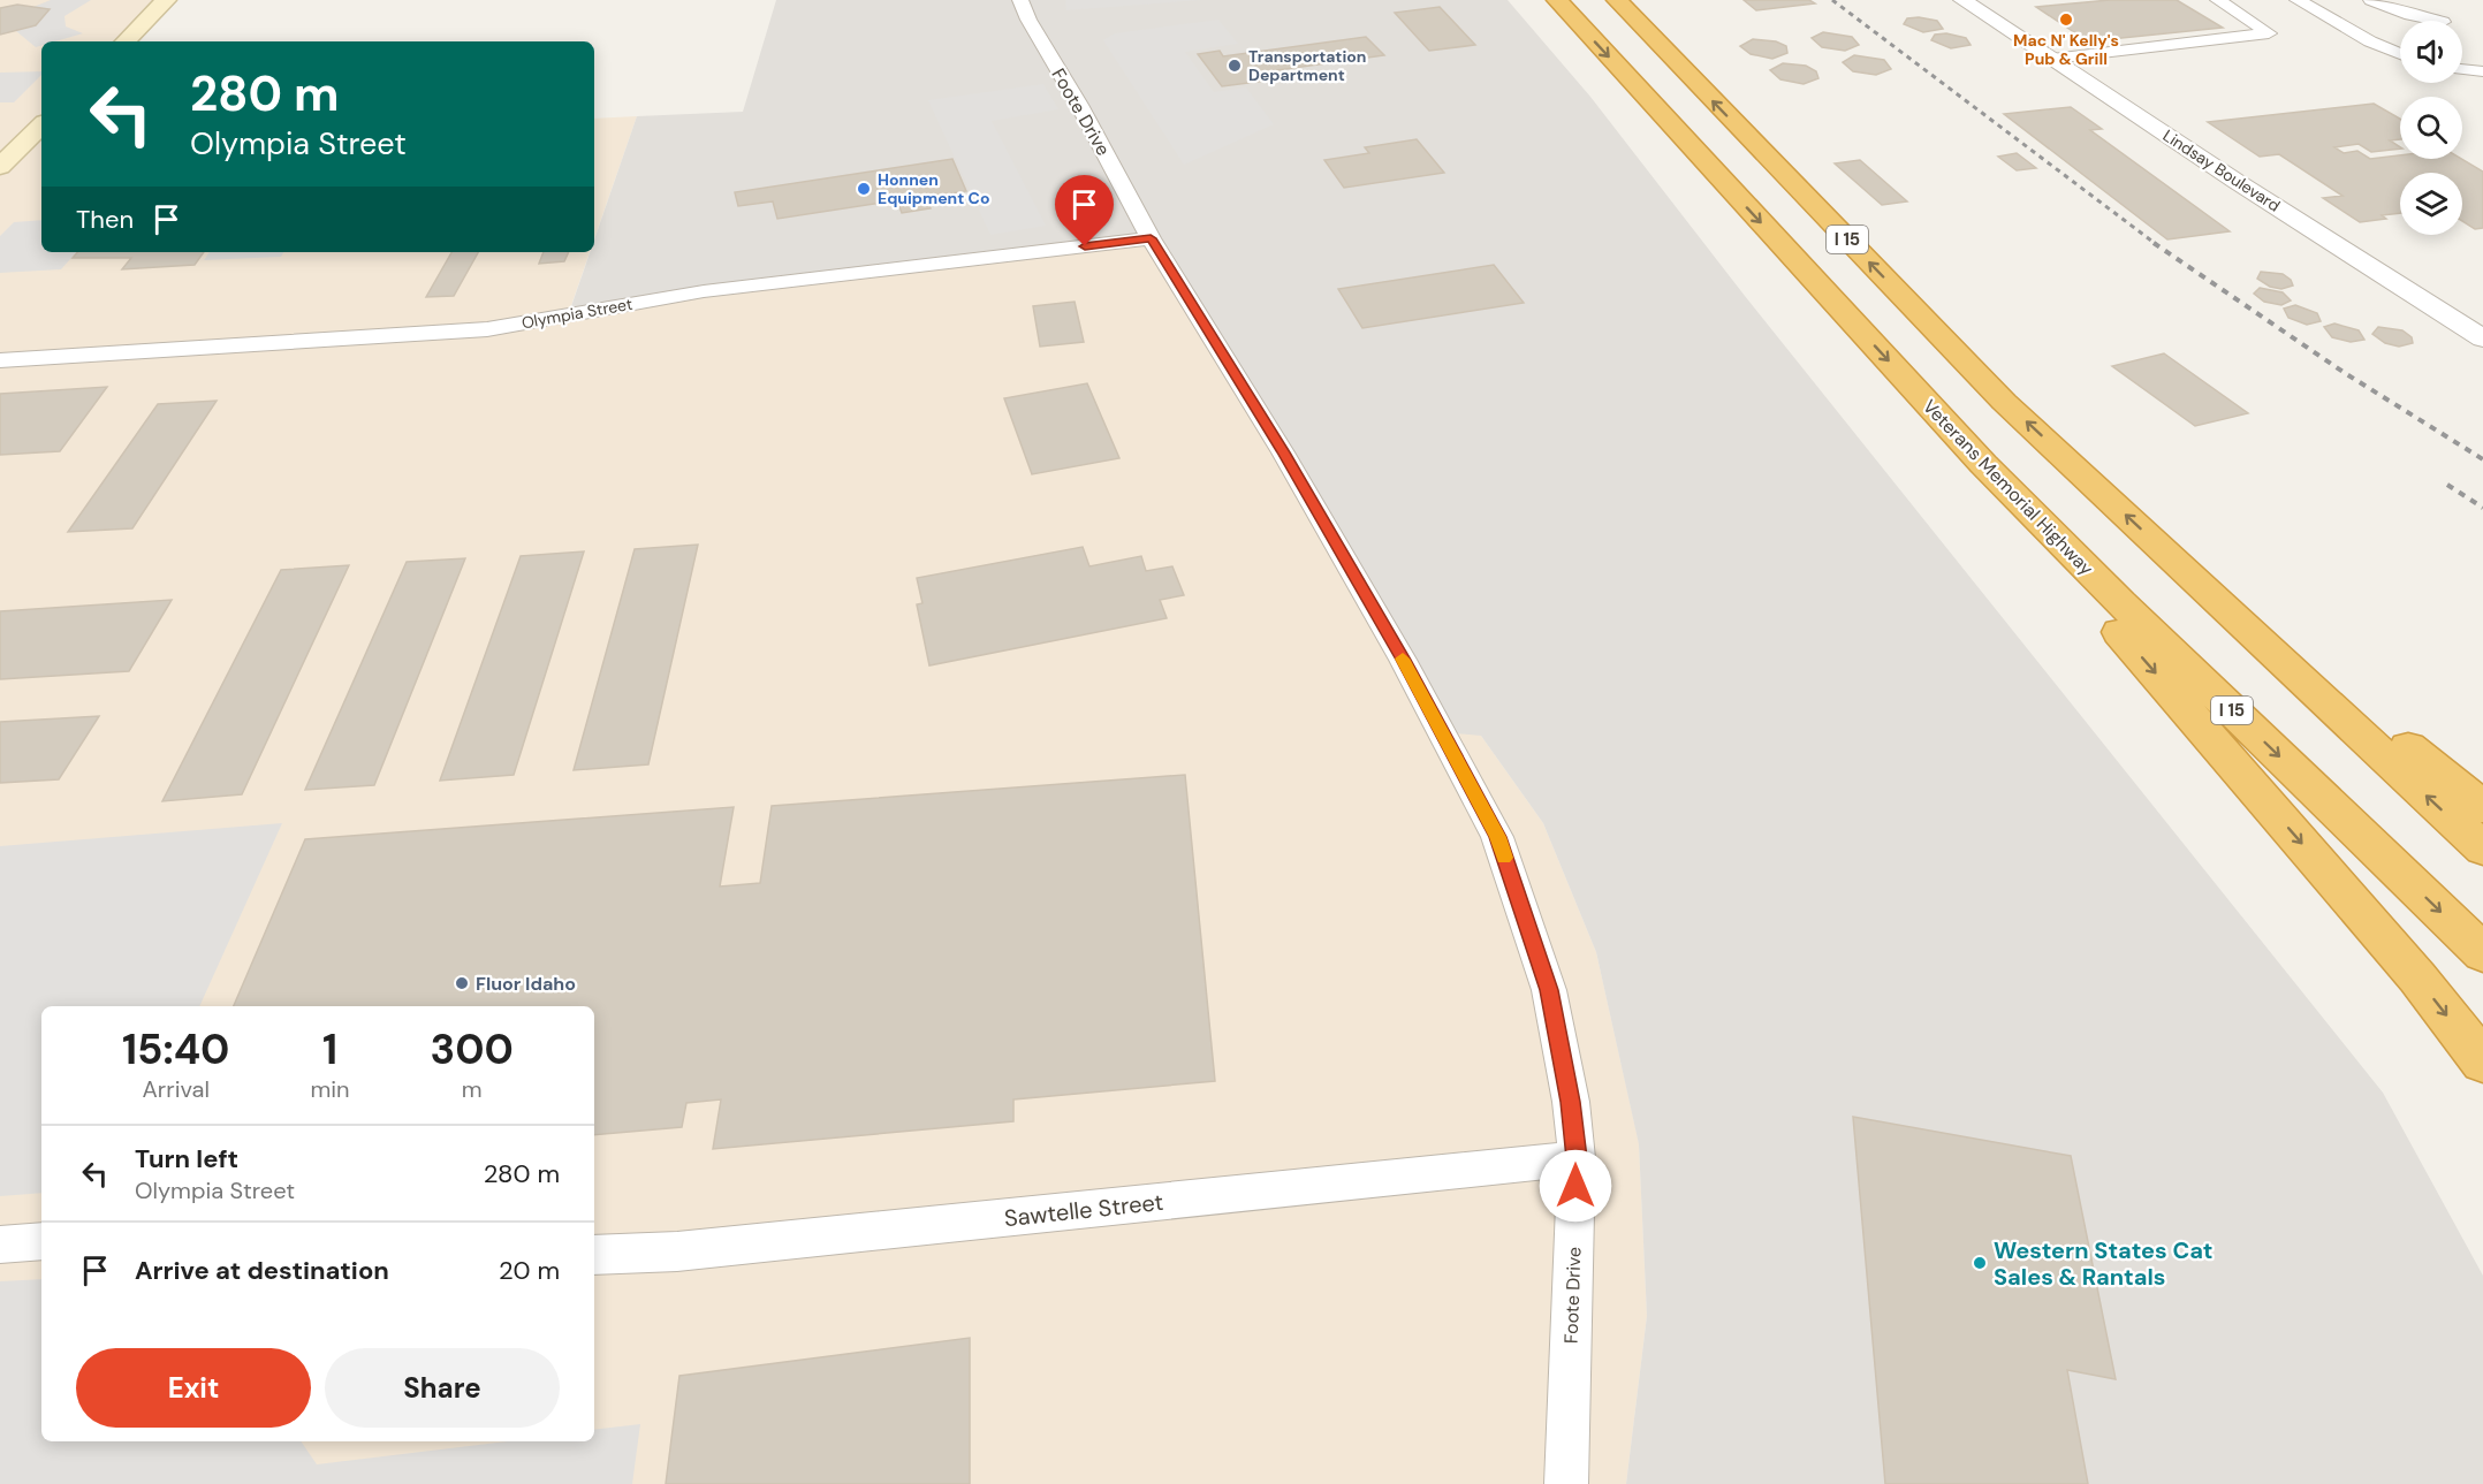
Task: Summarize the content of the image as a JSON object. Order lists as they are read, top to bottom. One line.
{"streets":{"highway":["I 15","Veterans Memorial Highway"],"street":["Foote Drive","Lindsay Boulevard","Olympia Street","Sawtelle Street"]},"crossings":[["Foote Drive","Olympia Street"],["Foote Drive","Sawtelle Street"]],"places":["Mac N' Kelly's Pub & Grill","Transportation Department","Honnen Equipment Co","Fluor Idaho","Western States Cat Sales & Rantals"],"page":{"turn":["280 m","Olympia Street"],"then":"Then","eta":["15:40","Arrival","1","min","300","m"],"list":[{"name":"Turn left","note":"Olympia Street","value":"280 m"},{"name":"Arrive at destination","value":"20 m"}],"buttons":["Exit","Share"]}}
